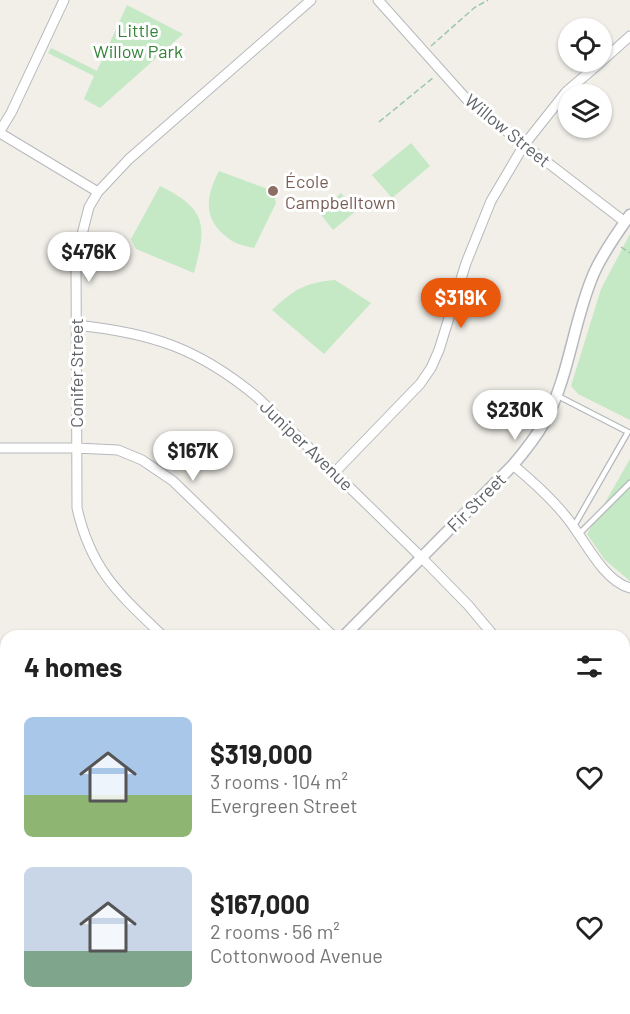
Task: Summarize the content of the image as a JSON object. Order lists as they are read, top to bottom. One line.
{"streets":{"street":["Willow Street","Conifer Street","Juniper Avenue","Fir Street"]},"crossings":[["Willow Street","Fir Street"],["Conifer Street","Juniper Avenue"],["Juniper Avenue","Fir Street"]],"parks":["Little Willow Park"],"places":["École Campbelltown"],"page":{"price":["$476K","$319K","$230K","$167K"],"heading":"4 homes","list":[{"name":"$319,000","note":"3 rooms · 104 m² · Evergreen Street"},{"name":"$167,000","note":"2 rooms · 56 m² · Cottonwood Avenue"}]}}
